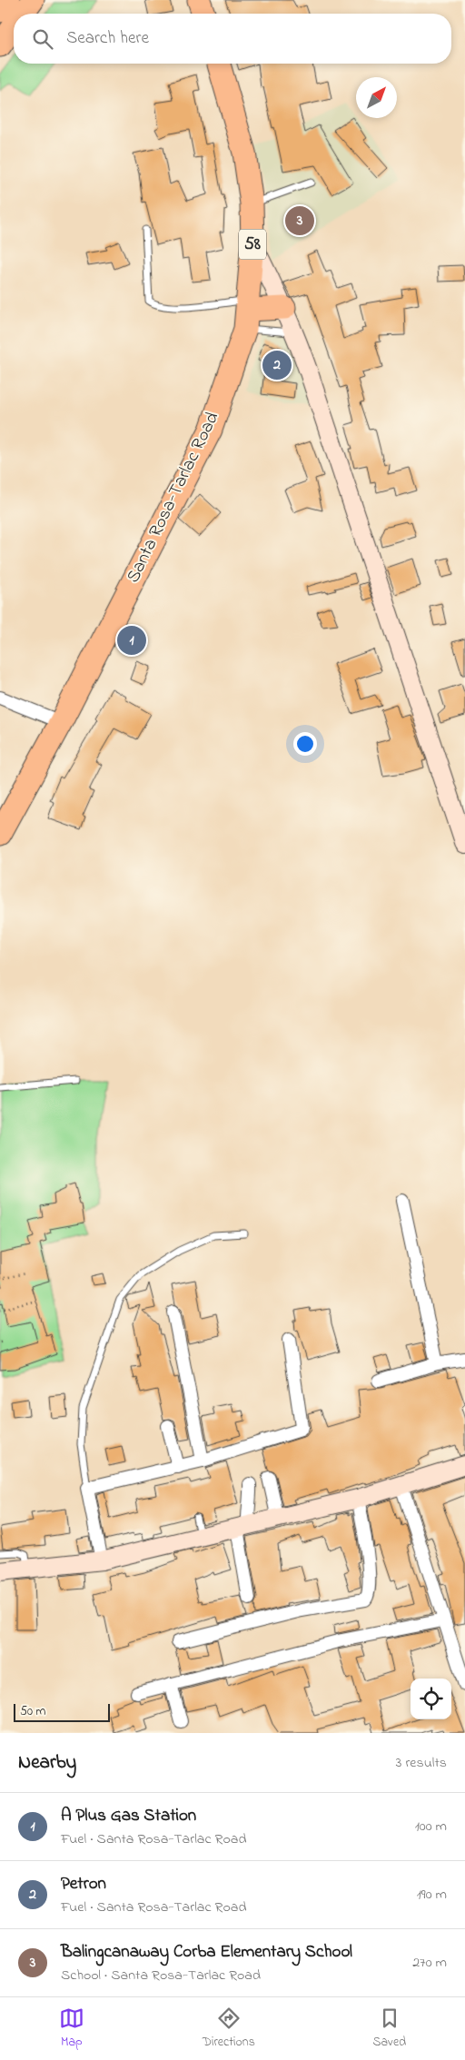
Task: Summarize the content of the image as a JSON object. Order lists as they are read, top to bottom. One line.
{"streets":{"highway":["58","Santa Rosa-Tarlac Road"]},"scale_bar":"50 m","north":"top right","page":{"search":"Search here","pins":["3","2","1"],"scale":"50 m","heading":["Nearby","3 results"],"list":[{"mark":"1","name":"A Plus Gas Station","note":"Fuel · Santa Rosa-Tarlac Road","value":"100 m"},{"mark":"2","name":"Petron","note":"Fuel · Santa Rosa-Tarlac Road","value":"190 m"},{"mark":"3","name":"Balingcanaway Corba Elementary School","note":"School · Santa Rosa-Tarlac Road","value":"270 m"}],"nav":["Map","Directions","Saved"]}}
